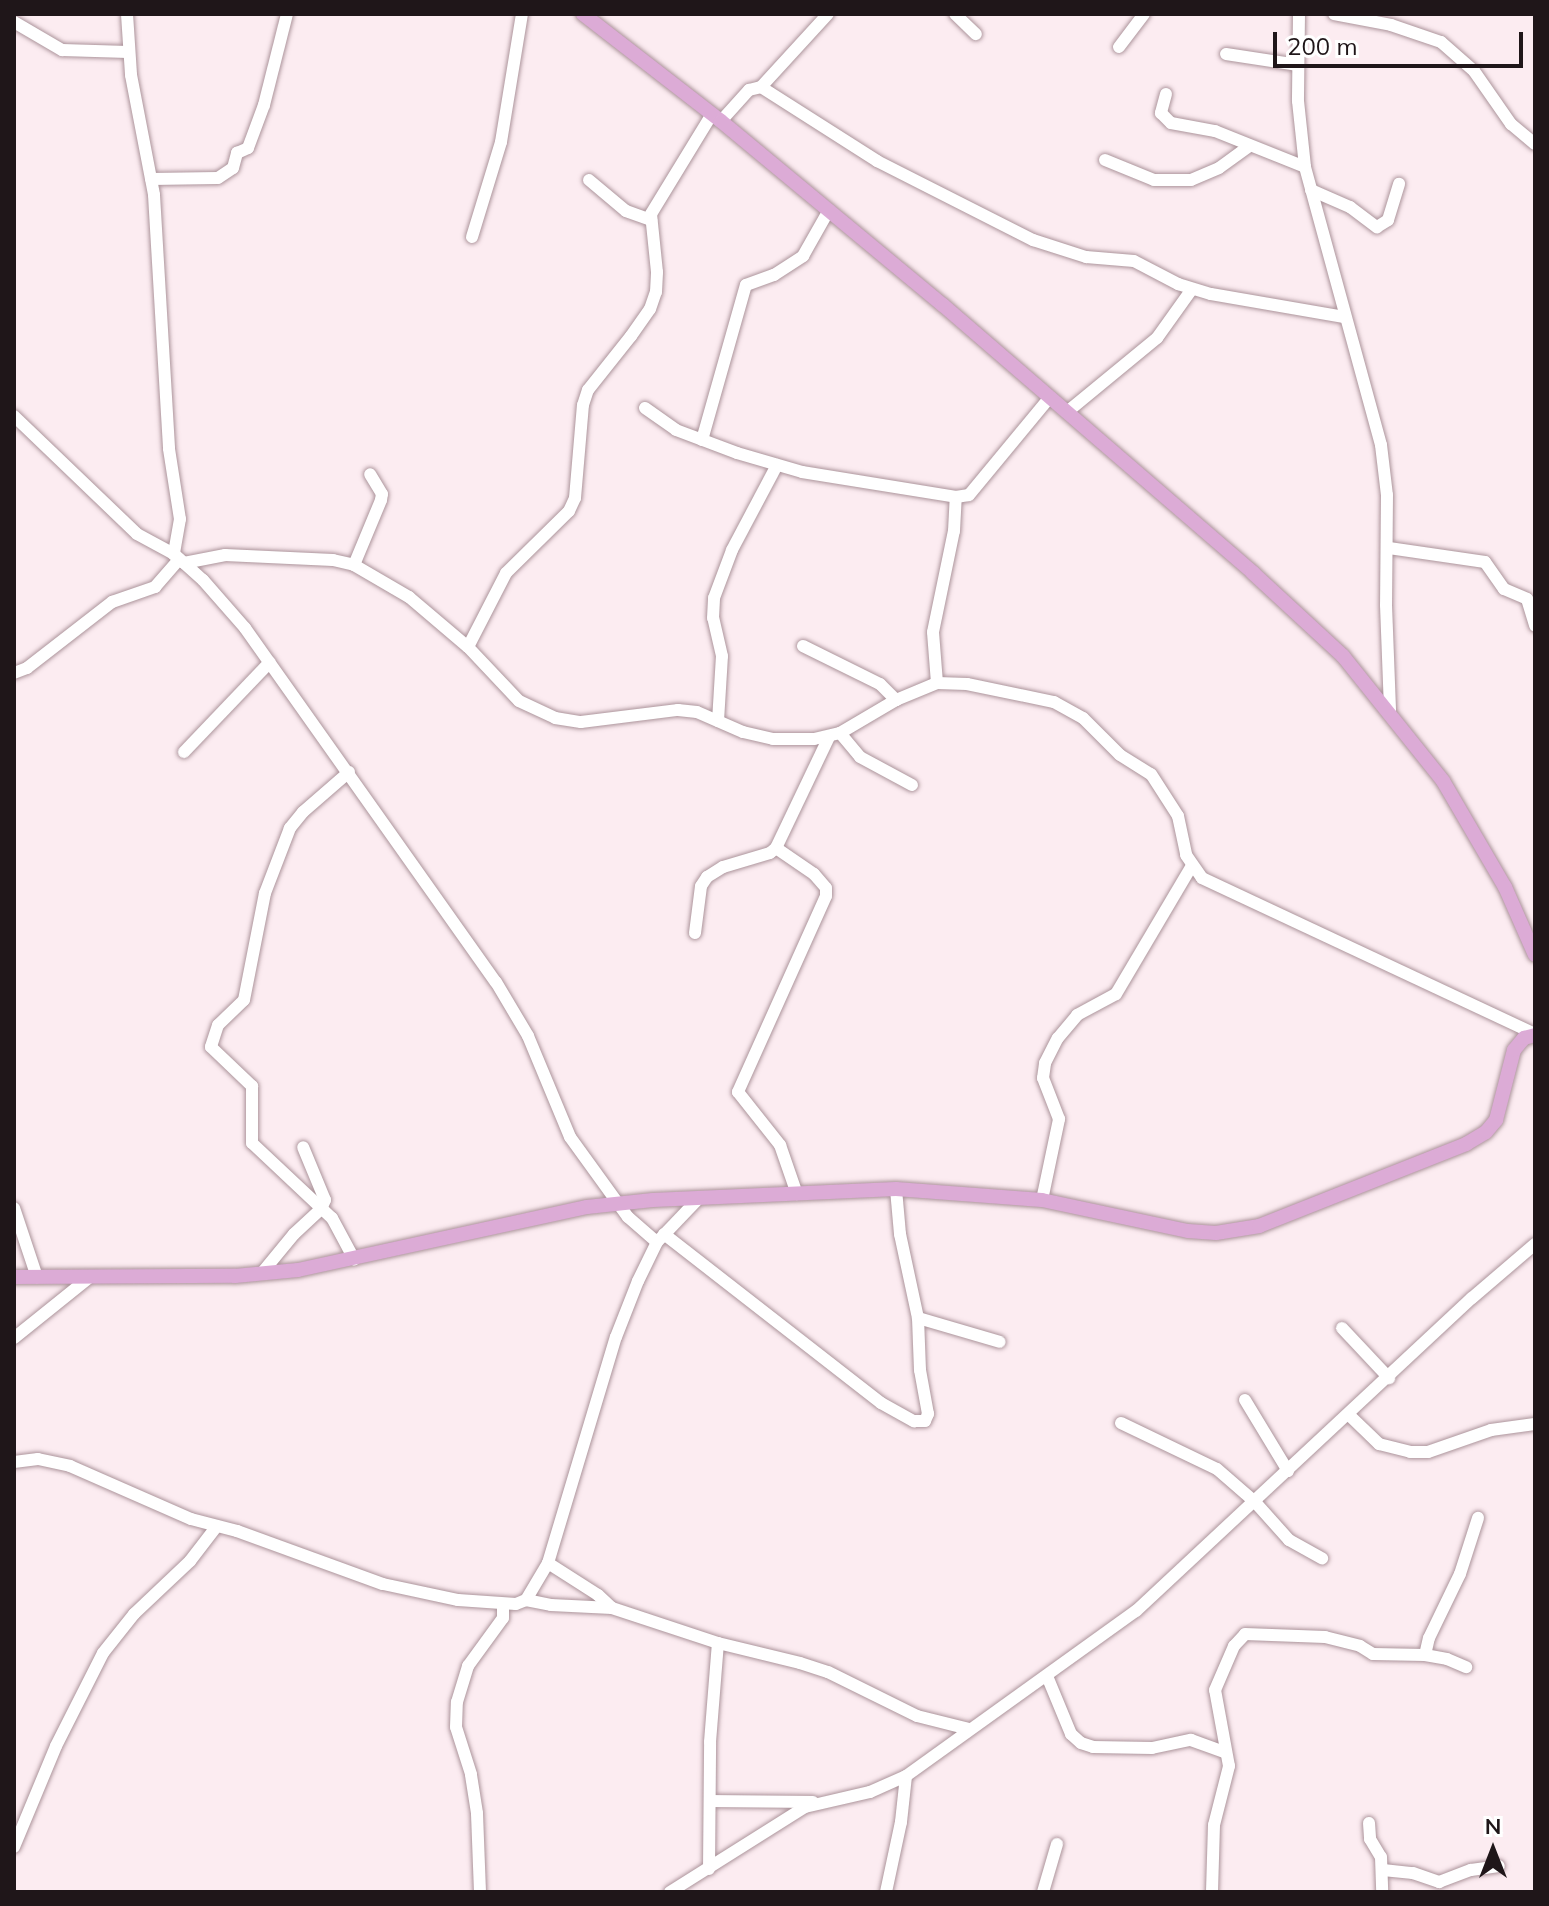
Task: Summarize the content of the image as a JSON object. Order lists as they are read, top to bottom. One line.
{"scale_bar":"200 m","north":"top"}
